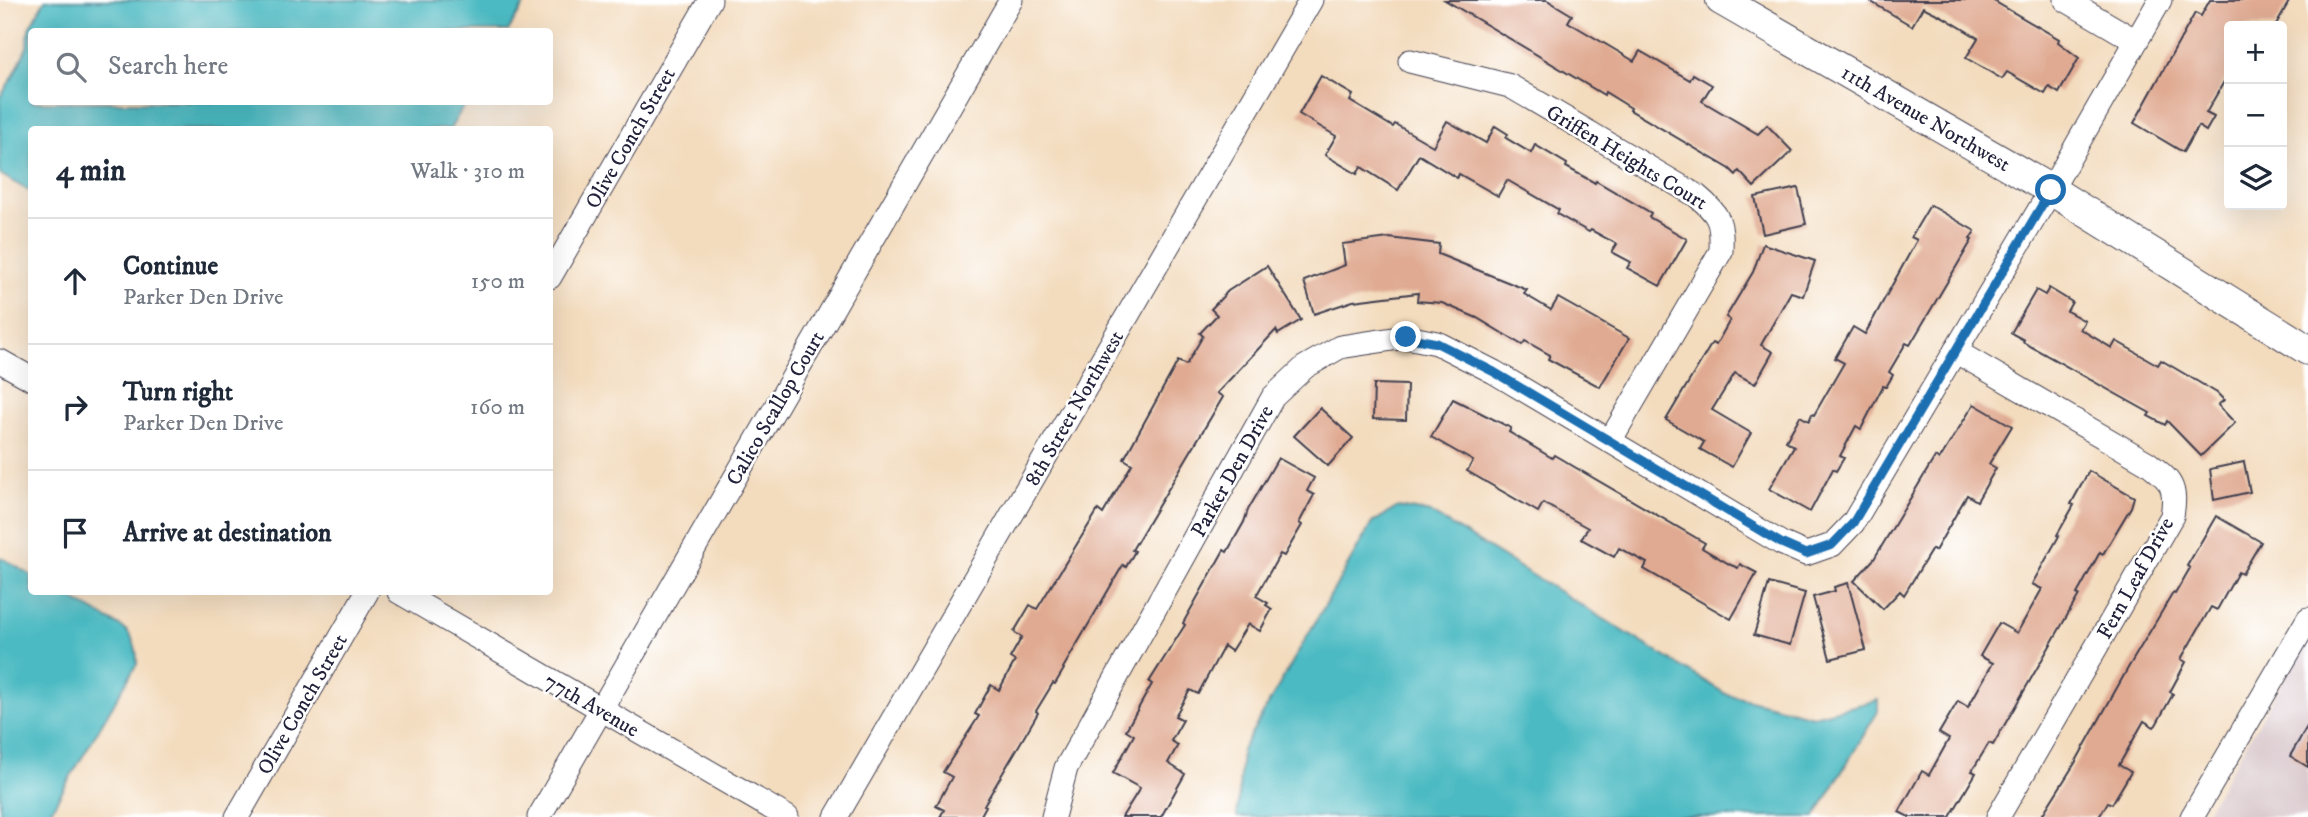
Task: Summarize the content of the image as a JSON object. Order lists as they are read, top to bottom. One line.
{"streets":{"street":["11th Avenue Northwest","Olive Conch Street","Griffen Heights Court","Calico Scallop Court","8th Street Northwest","Parker Den Drive","Fern Leaf Drive","77th Avenue"]},"crossings":[["11th Avenue Northwest","Parker Den Drive"],["Griffen Heights Court","Parker Den Drive"],["Calico Scallop Court","77th Avenue"],["Parker Den Drive","Fern Leaf Drive"]],"page":{"map_buttons":["+","−"],"search":"Search here","heading":["4 min","Walk · 310 m"],"list":[["Continue","Parker Den Drive","150 m"],["Turn right","Parker Den Drive","160 m"],"Arrive at destination"]}}
